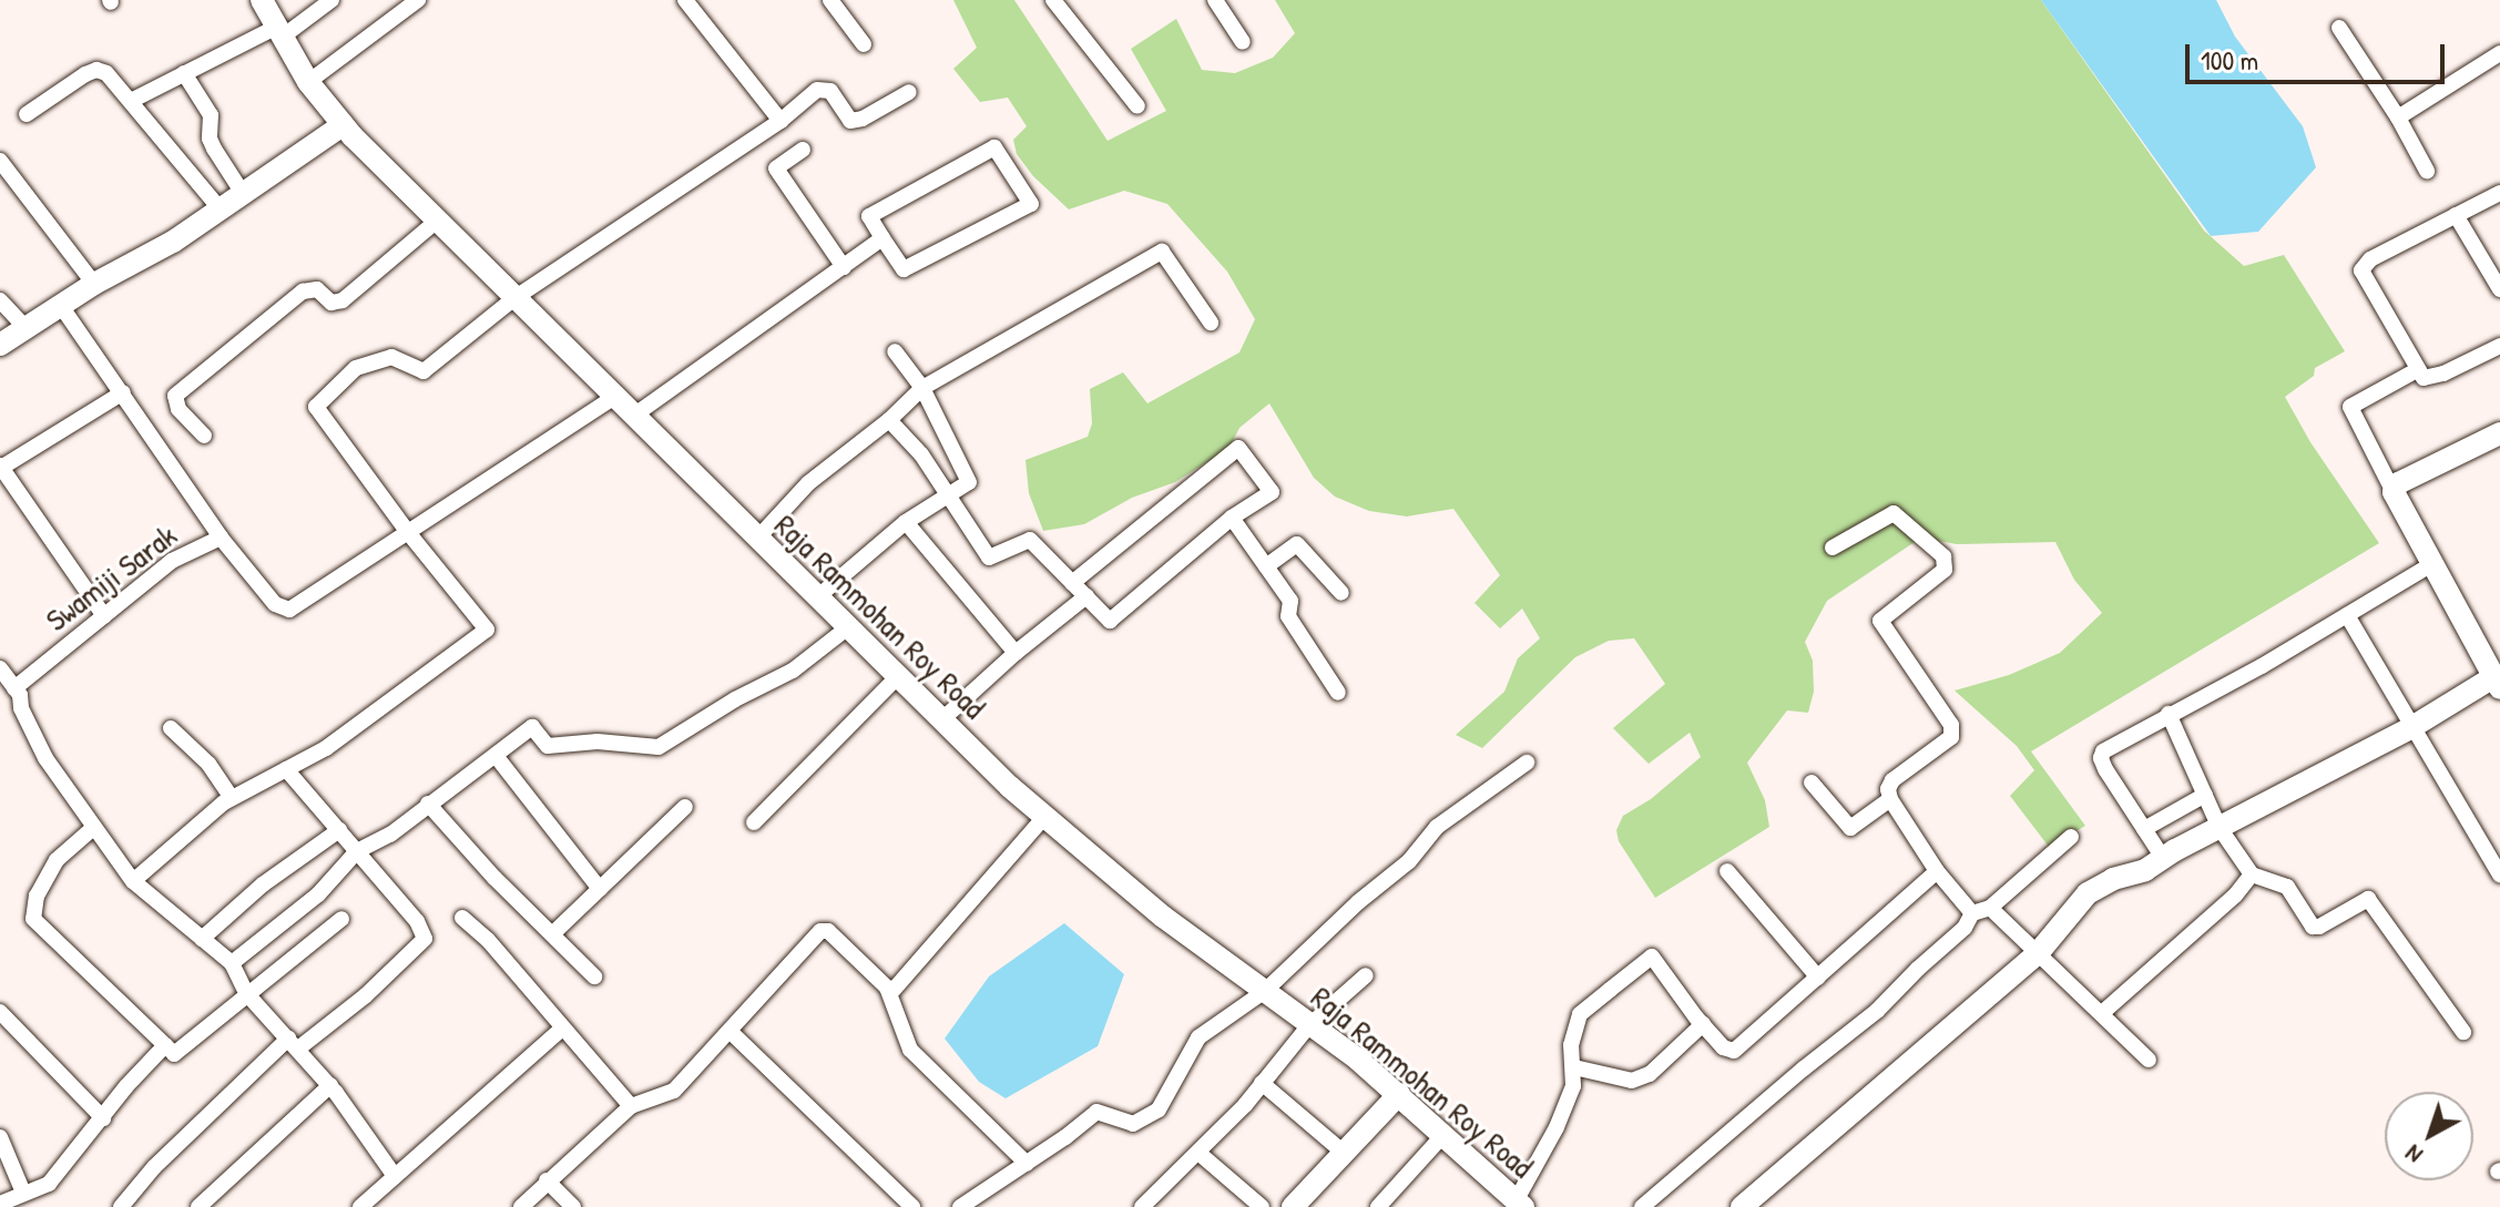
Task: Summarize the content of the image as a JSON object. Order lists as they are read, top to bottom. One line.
{"streets":{"street":["Swamiji Sarak","Raja Rammohan Roy Road"]},"crossings":[["Swamiji Sarak","Raja Rammohan Roy Road"]],"scale_bar":"100 m","north":"bottom left"}
